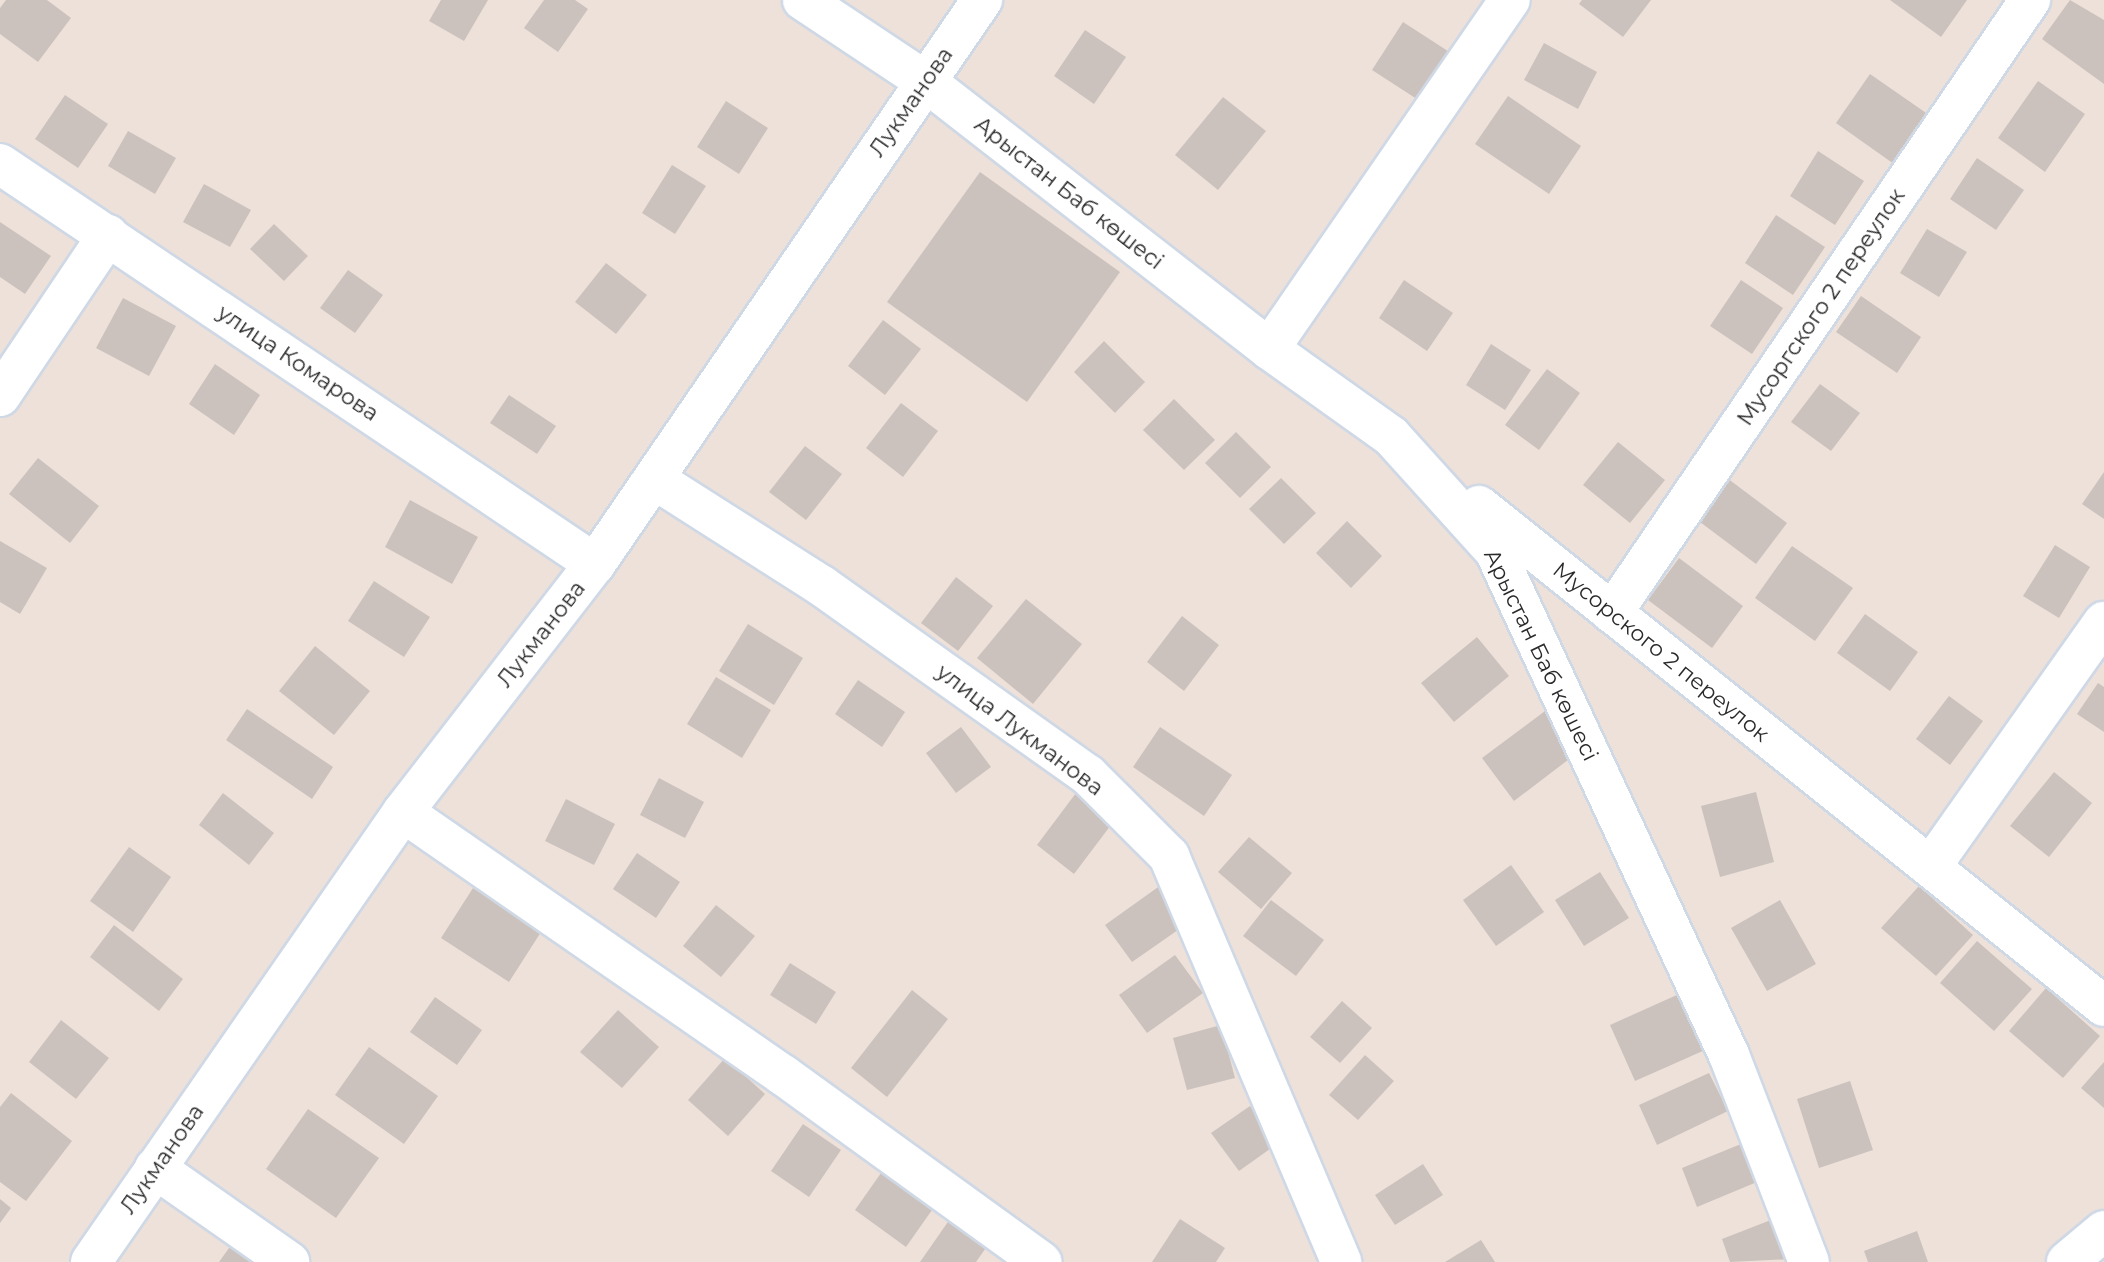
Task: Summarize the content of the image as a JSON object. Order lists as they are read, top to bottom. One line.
{"streets":{"street":["Лукманова","Арыстан Баб көшесі","Мусоргского 2 переулок","улица Комарова","Мусорского 2 переулок","улица Лукманова"]},"crossings":[["Лукманова","Арыстан Баб көшесі"],["Лукманова","улица Комарова"],["Лукманова","улица Лукманова"],["Арыстан Баб көшесі","Мусорского 2 переулок"],["Мусоргского 2 переулок","Мусорского 2 переулок"]]}
